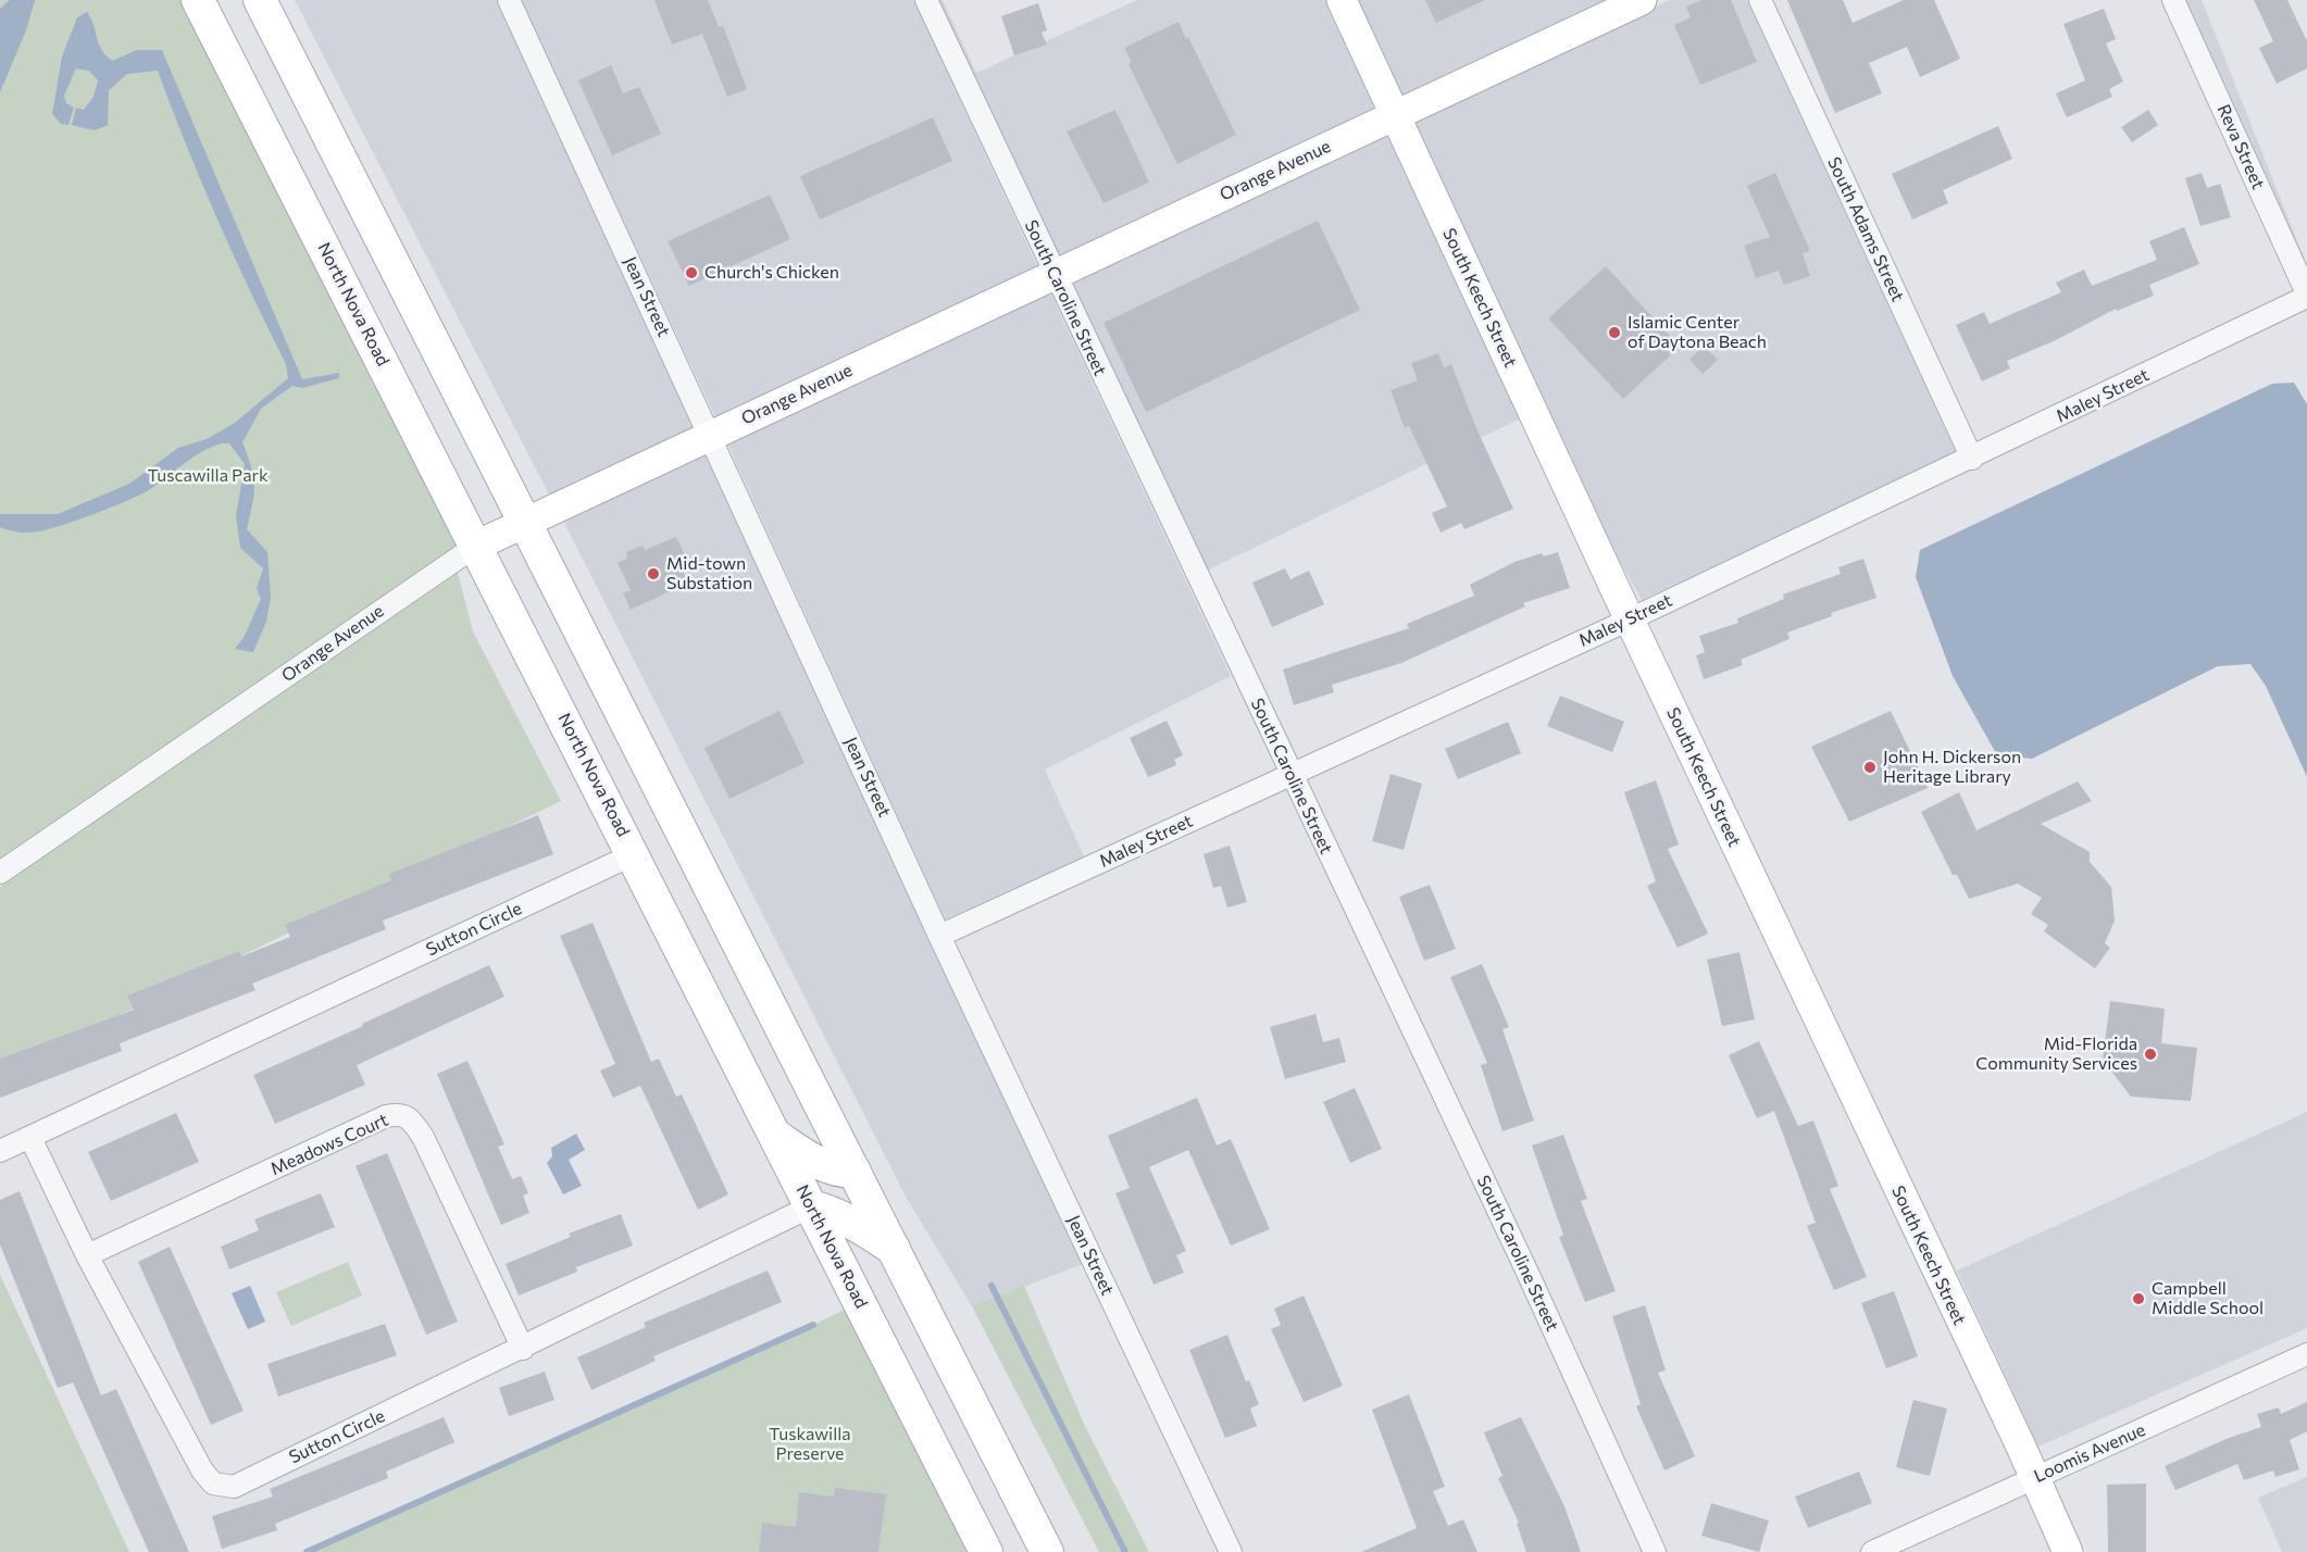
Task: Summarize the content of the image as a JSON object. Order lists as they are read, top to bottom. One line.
{"streets":{"main road":["North Nova Road"],"street":["Reva Street","Orange Avenue","South Adams Street","Jean Street","South Caroline Street","South Keech Street","Maley Street","Sutton Circle","Meadows Court","Loomis Avenue"]},"crossings":[["Reva Street","Maley Street"],["Orange Avenue","Jean Street"],["Orange Avenue","South Caroline Street"],["Orange Avenue","South Keech Street"],["Orange Avenue","North Nova Road"],["South Adams Street","Maley Street"],["Jean Street","Maley Street"],["South Caroline Street","Maley Street"],["South Keech Street","Maley Street"],["South Keech Street","Loomis Avenue"],["North Nova Road","Sutton Circle"],["Sutton Circle","Meadows Court"]],"parks":["Tuscawilla Park","Tuskawilla Preserve"],"places":["Church's Chicken","Islamic Center of Daytona Beach","Mid-town Substation","John H. Dickerson Heritage Library","Mid-Florida Community Services","Campbell Middle School"]}
